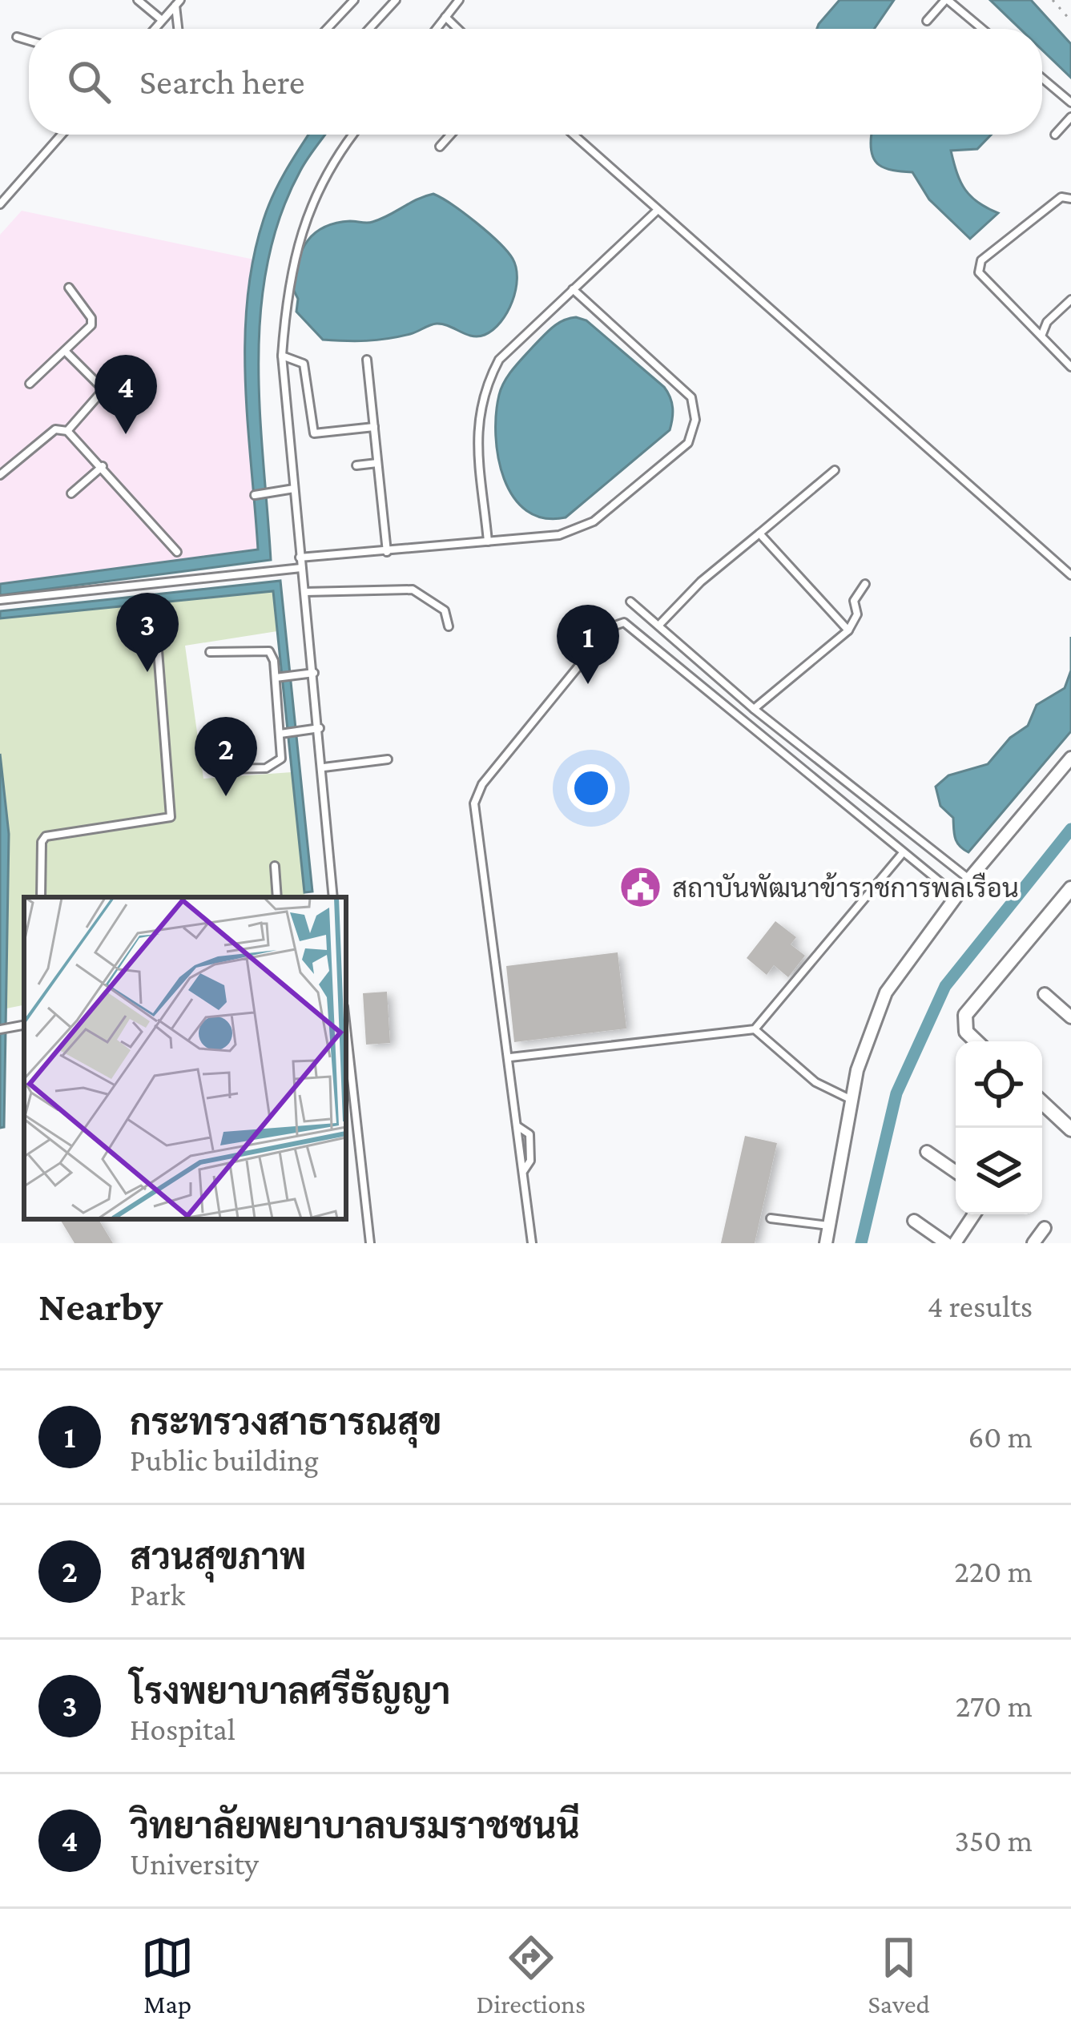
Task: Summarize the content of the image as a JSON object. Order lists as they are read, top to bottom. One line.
{"places":{"public building":["สถาบันพัฒนาข้าราชการพลเรือน"]},"page":{"search":"Search here","pins":["4","3","1","2"],"heading":["Nearby","4 results"],"list":[{"mark":"1","name":"กระทรวงสาธารณสุข","note":"Public building","value":"60 m"},{"mark":"2","name":"สวนสุขภาพ","note":"Park","value":"220 m"},{"mark":"3","name":"โรงพยาบาลศรีธัญญา","note":"Hospital","value":"270 m"},{"mark":"4","name":"วิทยาลัยพยาบาลบรมราชชนนี","note":"University","value":"350 m"}],"nav":["Map","Directions","Saved"]}}
